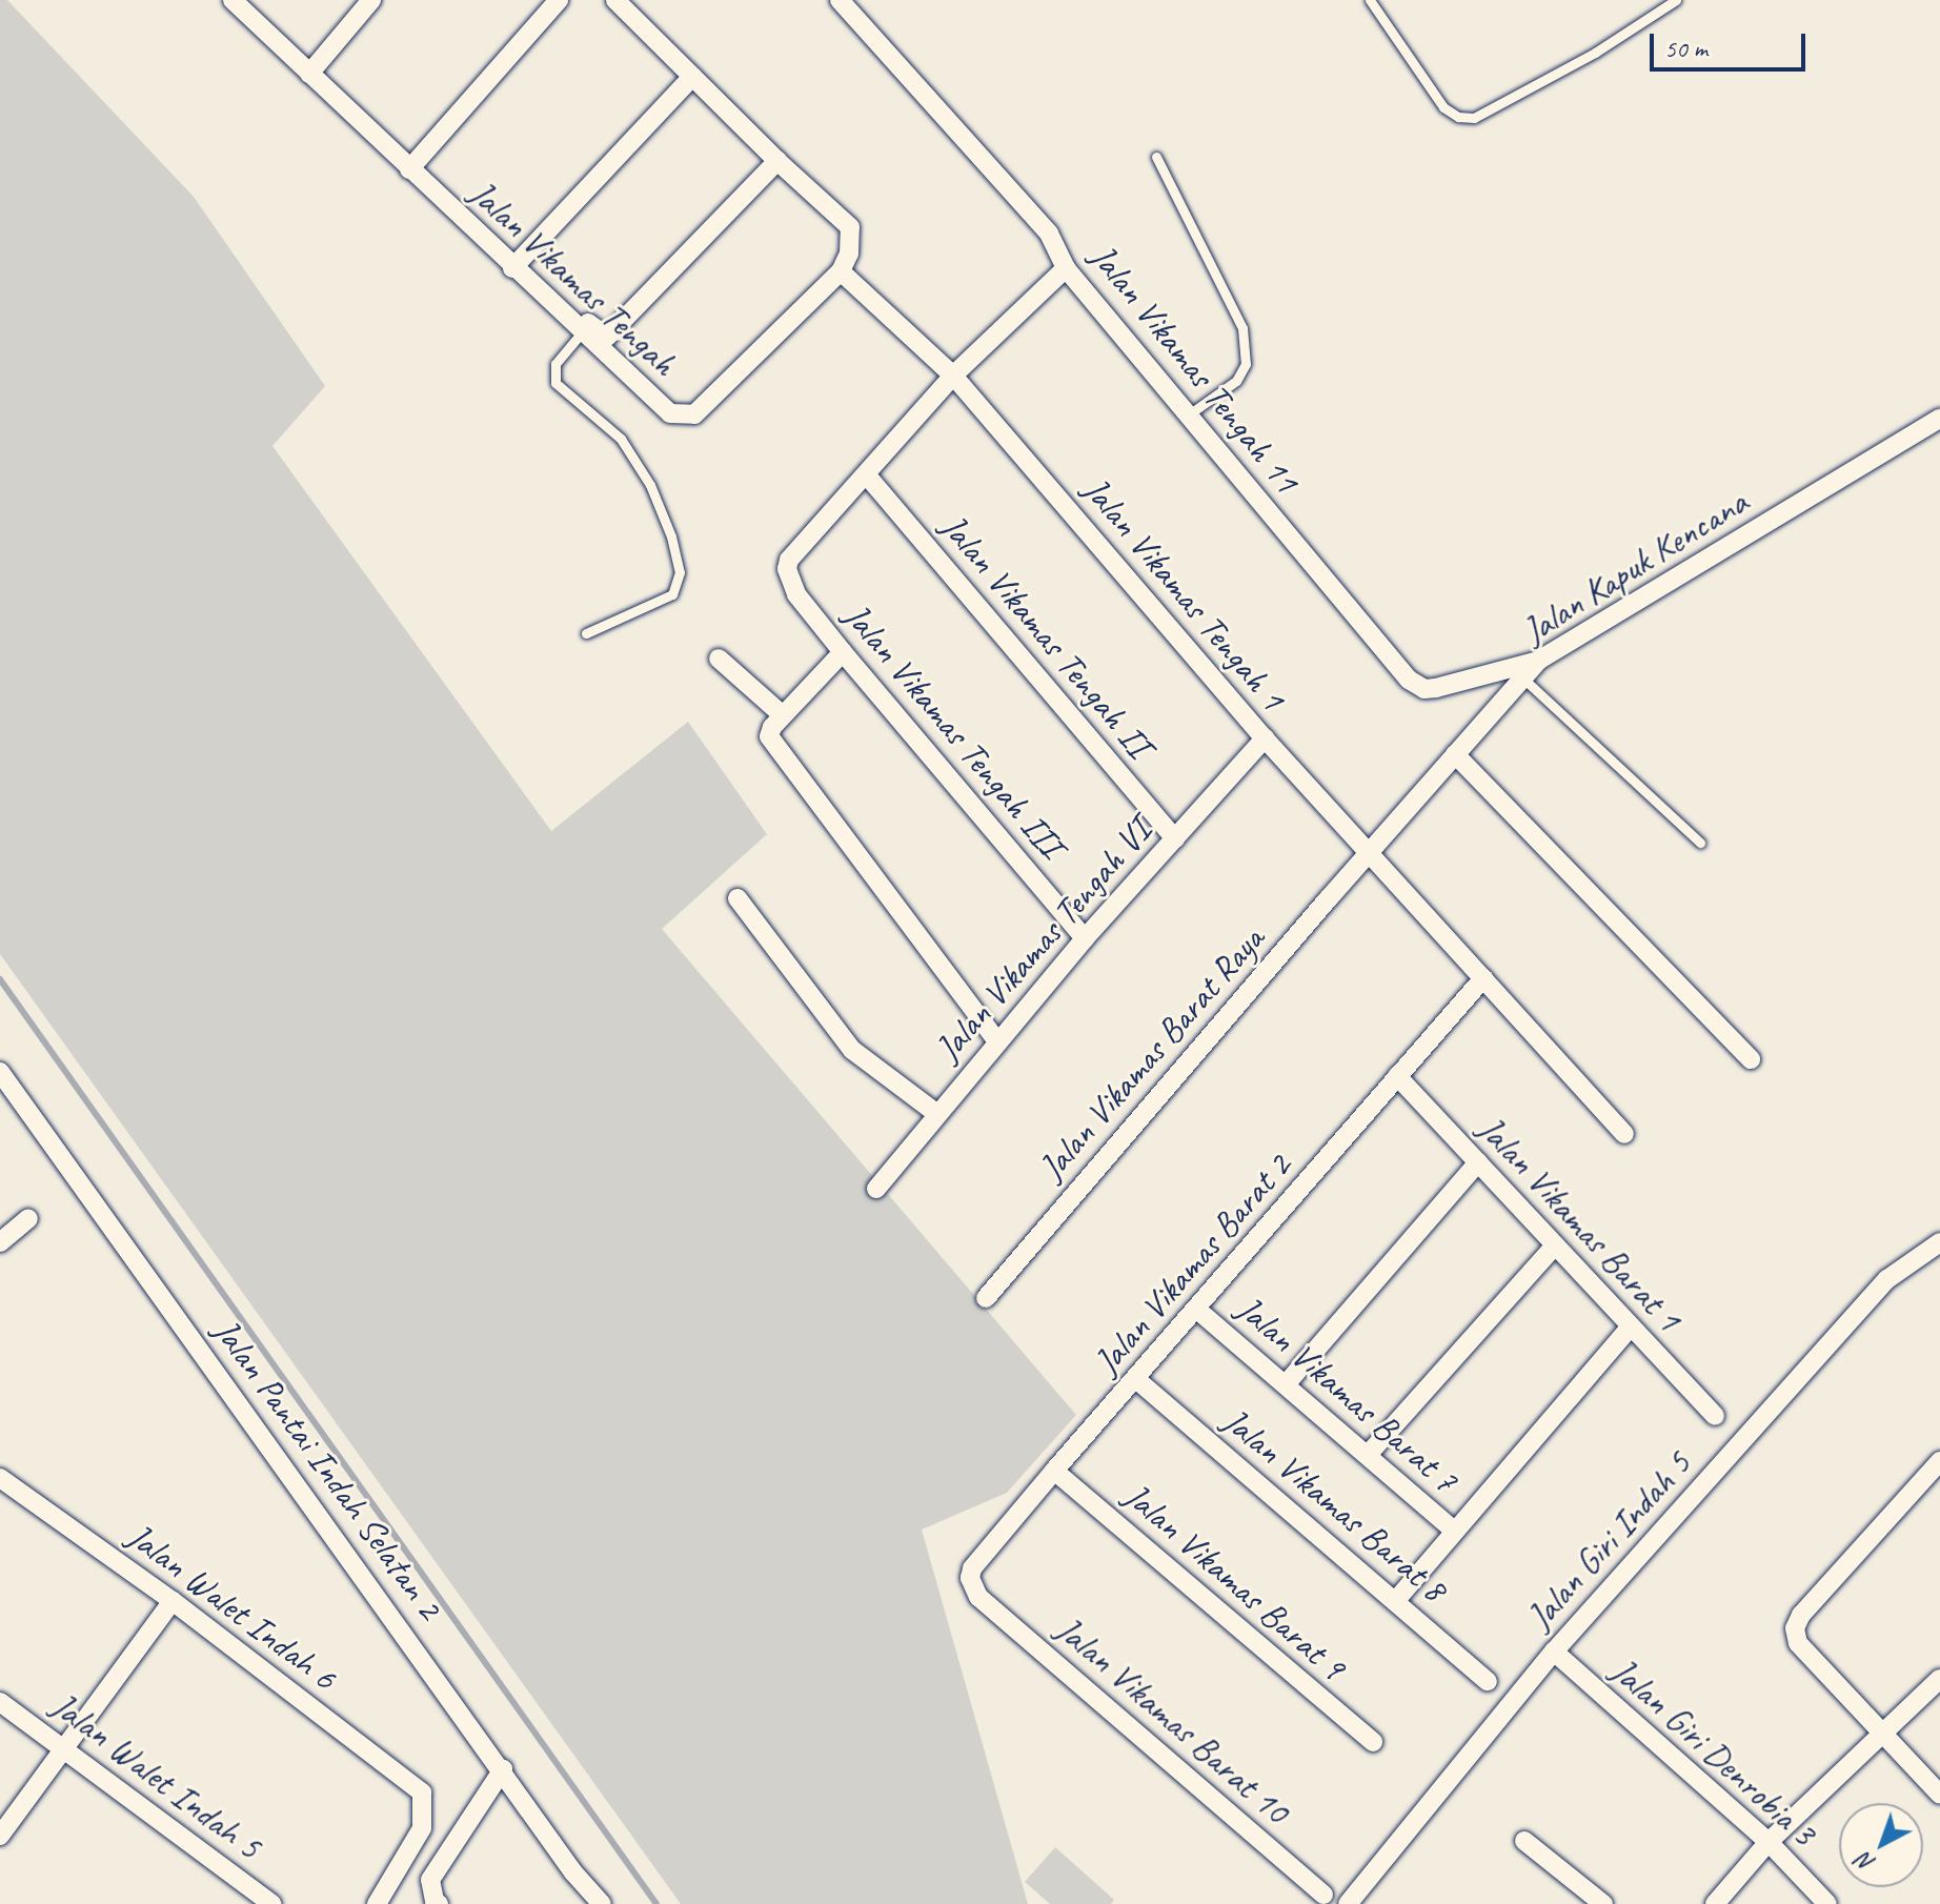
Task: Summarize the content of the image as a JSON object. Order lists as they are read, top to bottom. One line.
{"streets":{"street":["Jalan Vikamas Tengah","Jalan Vikamas Tengah 11","Jalan Kapuk Kencana","Jalan Vikamas Tengah 1","Jalan Vikamas Tengah II","Jalan Vikamas Tengah III","Jalan Vikamas Tengah VI","Jalan Vikamas Barat Raya","Jalan Vikamas Barat 1","Jalan Vikamas Barat 2","Jalan Vikamas Barat 7","Jalan Pantai Indah Selatan 2","Jalan Vikamas Barat 8","Jalan Giri Indah 5","Jalan Vikamas Barat 9","Jalan Walet Indah 6","Jalan Vikamas Barat 10","Jalan Giri Denrobia 3","Jalan Walet Indah 5"]},"crossings":[["Jalan Vikamas Tengah","Jalan Vikamas Tengah 1"],["Jalan Vikamas Tengah 11","Jalan Kapuk Kencana"],["Jalan Kapuk Kencana","Jalan Vikamas Tengah 1"],["Jalan Kapuk Kencana","Jalan Vikamas Barat Raya"],["Jalan Vikamas Tengah 1","Jalan Vikamas Tengah VI"],["Jalan Vikamas Tengah 1","Jalan Vikamas Barat Raya"],["Jalan Vikamas Tengah II","Jalan Vikamas Tengah III"],["Jalan Vikamas Tengah II","Jalan Vikamas Tengah VI"],["Jalan Vikamas Tengah III","Jalan Vikamas Tengah VI"],["Jalan Vikamas Barat 1","Jalan Vikamas Barat 2"],["Jalan Vikamas Barat 2","Jalan Vikamas Barat 7"],["Jalan Vikamas Barat 2","Jalan Vikamas Barat 8"],["Jalan Vikamas Barat 2","Jalan Vikamas Barat 9"],["Jalan Vikamas Barat 2","Jalan Vikamas Barat 10"],["Jalan Giri Indah 5","Jalan Giri Denrobia 3"]],"scale_bar":"50 m","north":"bottom left"}
